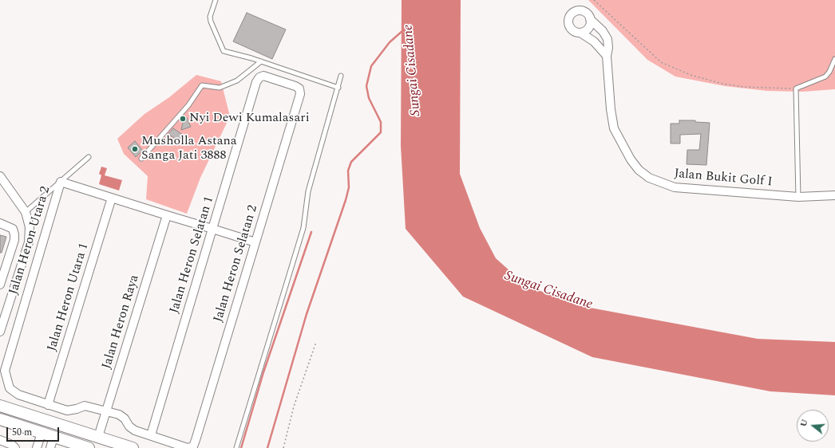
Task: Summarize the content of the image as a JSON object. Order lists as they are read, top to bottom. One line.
{"streets":{"street":["Jalan Bukit Golf I","Jalan Heron Utara 2","Jalan Heron Selatan 1","Jalan Heron Selatan 2","Jalan Heron Utara 1","Jalan Heron Raya"]},"crossings":[["Jalan Heron Utara 2","Jalan Heron Utara 1"],["Jalan Heron Selatan 1","Jalan Heron Selatan 2"]],"water":["Sungai Cisadane"],"places":["Nyi Dewi Kumalasari","Musholla Astana Sanga Jati 3888"],"scale_bar":"50 m","north":"left"}
